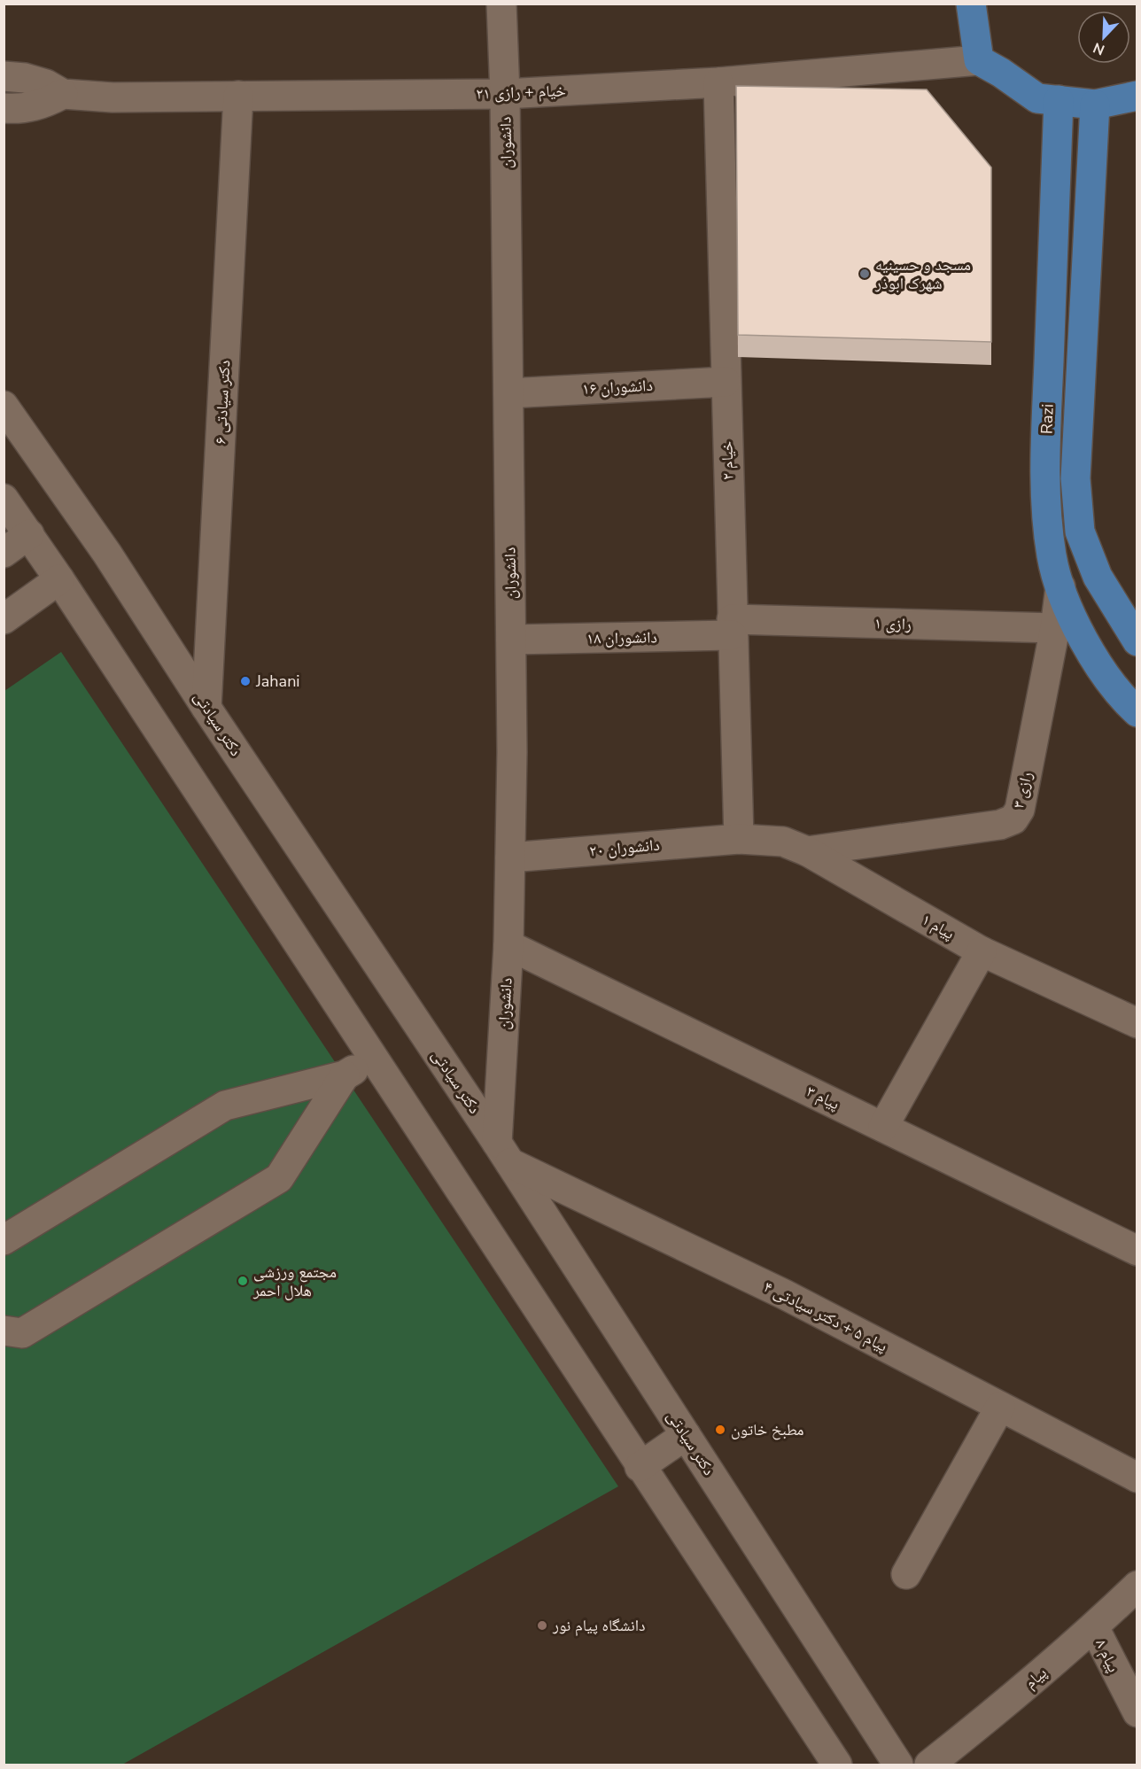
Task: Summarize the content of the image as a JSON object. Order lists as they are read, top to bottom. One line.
{"streets":{"main road":["Razi"],"street":["خیام + رازی ۲۱","دانشوران","دانشوران ۱۶","دکتر سیادتی ۶","خیام ۲","رازی ۱","دانشوران ۱۸","دکتر سیادتی","رازی ۳","دانشوران ۲۰","پیام ۱","پیام ۳","پیام ۵ + دکتر سیادتی ۴","پیام ۸","پیام"]},"crossings":[["خیام + رازی ۲۱","دانشوران"],["خیام + رازی ۲۱","دکتر سیادتی ۶"],["خیام + رازی ۲۱","خیام ۲"],["دانشوران","دانشوران ۱۶"],["دانشوران","دانشوران ۱۸"],["دانشوران","دکتر سیادتی"],["دانشوران","دانشوران ۲۰"],["دانشوران","پیام ۳"],["دانشوران","پیام ۵ + دکتر سیادتی ۴"],["دانشوران ۱۶","خیام ۲"],["دکتر سیادتی ۶","دکتر سیادتی"],["Razi","رازی ۳"],["خیام ۲","رازی ۱"],["خیام ۲","دانشوران ۱۸"],["خیام ۲","دانشوران ۲۰"],["خیام ۲","پیام ۱"],["رازی ۱","دانشوران ۱۸"],["رازی ۱","رازی ۳"],["دکتر سیادتی","پیام ۵ + دکتر سیادتی ۴"],["رازی ۳","پیام ۱"],["دانشوران ۲۰","پیام ۱"],["پیام ۸","پیام"]],"places":["مسجد و حسینیه شهرک ابوذر","Jahani","مجتمع ورزشی هلال احمر","مطبخ خاتون","دانشگاه پیام نور"],"north":"bottom left"}
